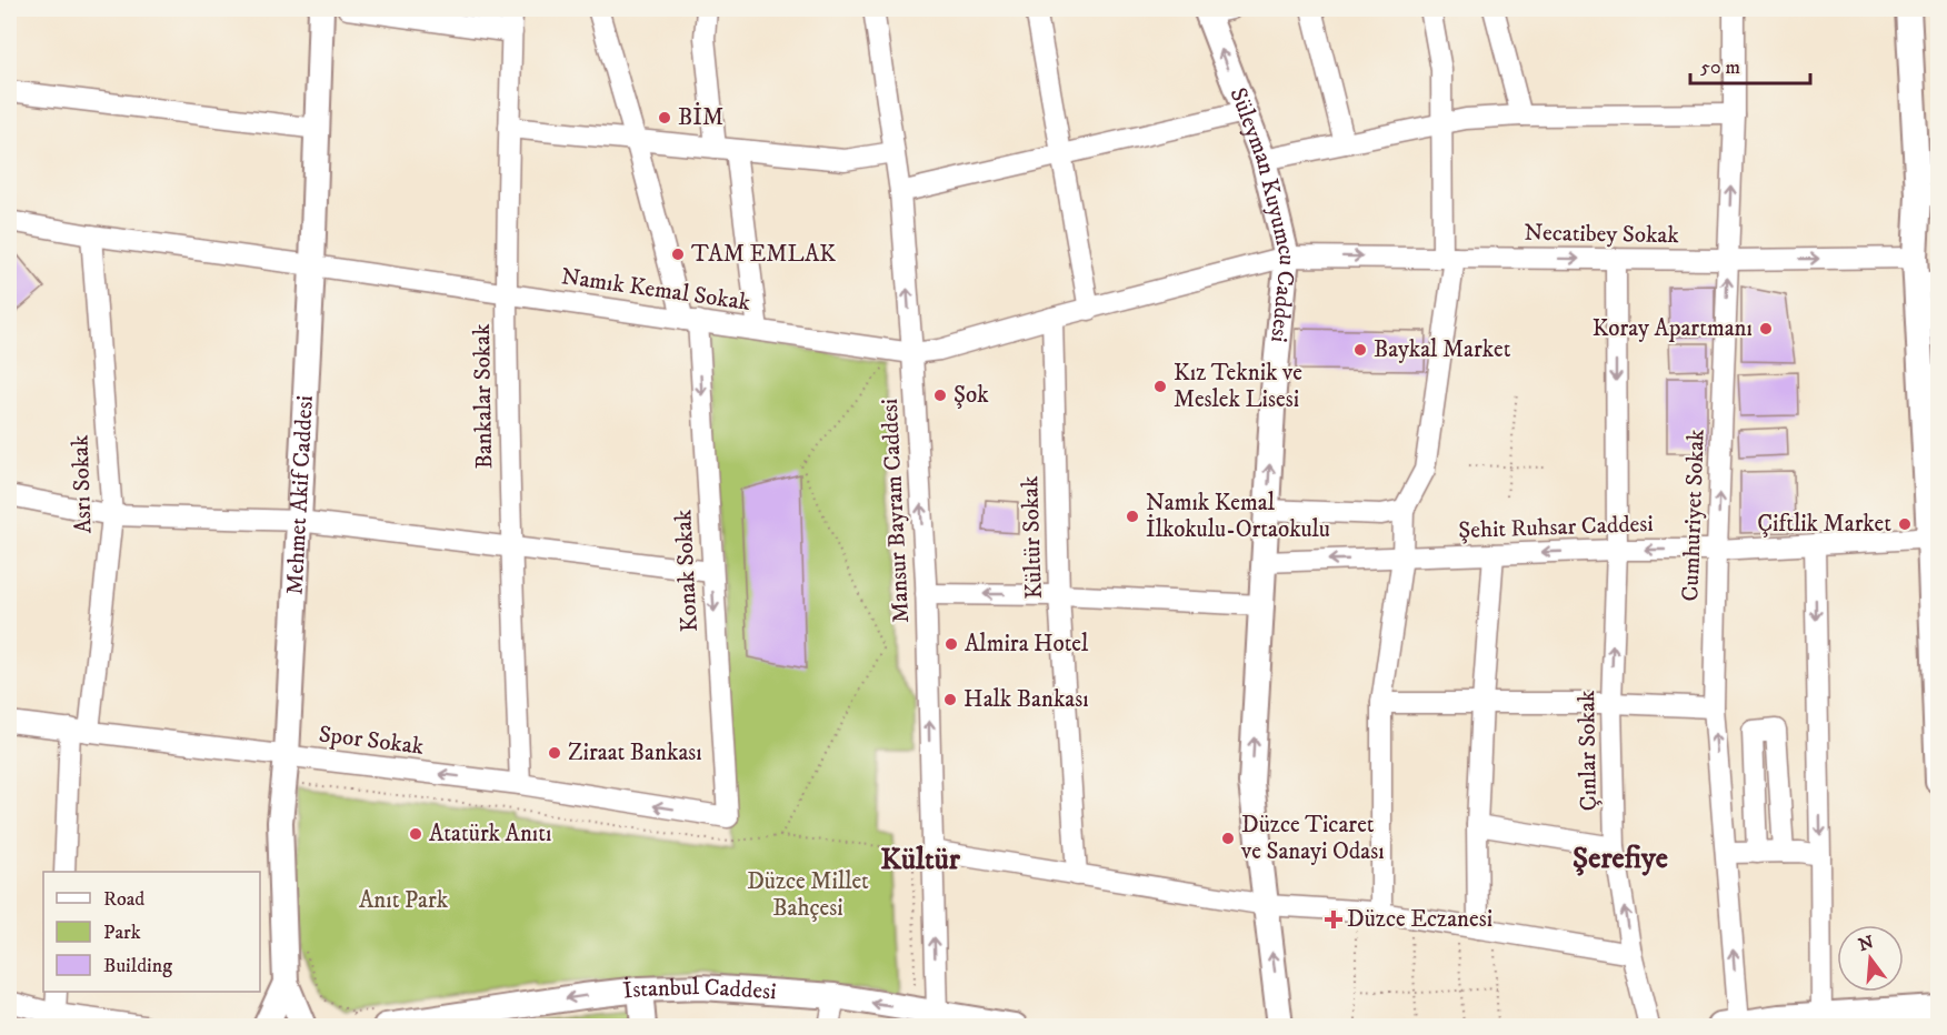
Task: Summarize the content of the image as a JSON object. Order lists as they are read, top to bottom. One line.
{"streets":{"main road":["Süleyman Kuyumcu Caddesi","Mehmet Akif Caddesi","İstanbul Caddesi"],"street":["Necatibey Sokak","Namık Kemal Sokak","Bankalar Sokak","Asrı Sokak","Mansur Bayram Caddesi","Cumhuriyet Sokak","Şehit Ruhsar Caddesi","Kültür Sokak","Konak Sokak","Spor Sokak","Çınlar Sokak"]},"crossings":[["Süleyman Kuyumcu Caddesi","Necatibey Sokak"],["Süleyman Kuyumcu Caddesi","Namık Kemal Sokak"],["Süleyman Kuyumcu Caddesi","Şehit Ruhsar Caddesi"],["Necatibey Sokak","Namık Kemal Sokak"],["Necatibey Sokak","Cumhuriyet Sokak"],["Necatibey Sokak","Çınlar Sokak"],["Namık Kemal Sokak","Bankalar Sokak"],["Namık Kemal Sokak","Asrı Sokak"],["Namık Kemal Sokak","Mehmet Akif Caddesi"],["Namık Kemal Sokak","Mansur Bayram Caddesi"],["Namık Kemal Sokak","Kültür Sokak"],["Namık Kemal Sokak","Konak Sokak"],["Bankalar Sokak","Spor Sokak"],["Asrı Sokak","Spor Sokak"],["Mehmet Akif Caddesi","Spor Sokak"],["Mansur Bayram Caddesi","İstanbul Caddesi"],["Cumhuriyet Sokak","Şehit Ruhsar Caddesi"],["Şehit Ruhsar Caddesi","Çınlar Sokak"],["Konak Sokak","Spor Sokak"]],"one_way":["Süleyman Kuyumcu Caddesi","Mansur Bayram Caddesi","Konak Sokak","Spor Sokak","İstanbul Caddesi"],"districts":["Şerefiye","Kültür"],"parks":["Düzce Millet Bahçesi","Anıt Park"],"places":{"other":["BİM","TAM EMLAK","Koray Apartmanı","Baykal Market","Kız Teknik ve Meslek Lisesi","Şok","Namık Kemal İlkokulu-Ortaokulu","Çiftlik Market","Almira Hotel","Halk Bankası","Ziraat Bankası","Atatürk Anıtı","Düzce Ticaret ve Sanayi Odası"],"health":["Düzce Eczanesi"]},"legend":["Road","Park","Building"],"scale_bar":"50 m","north":"top"}
